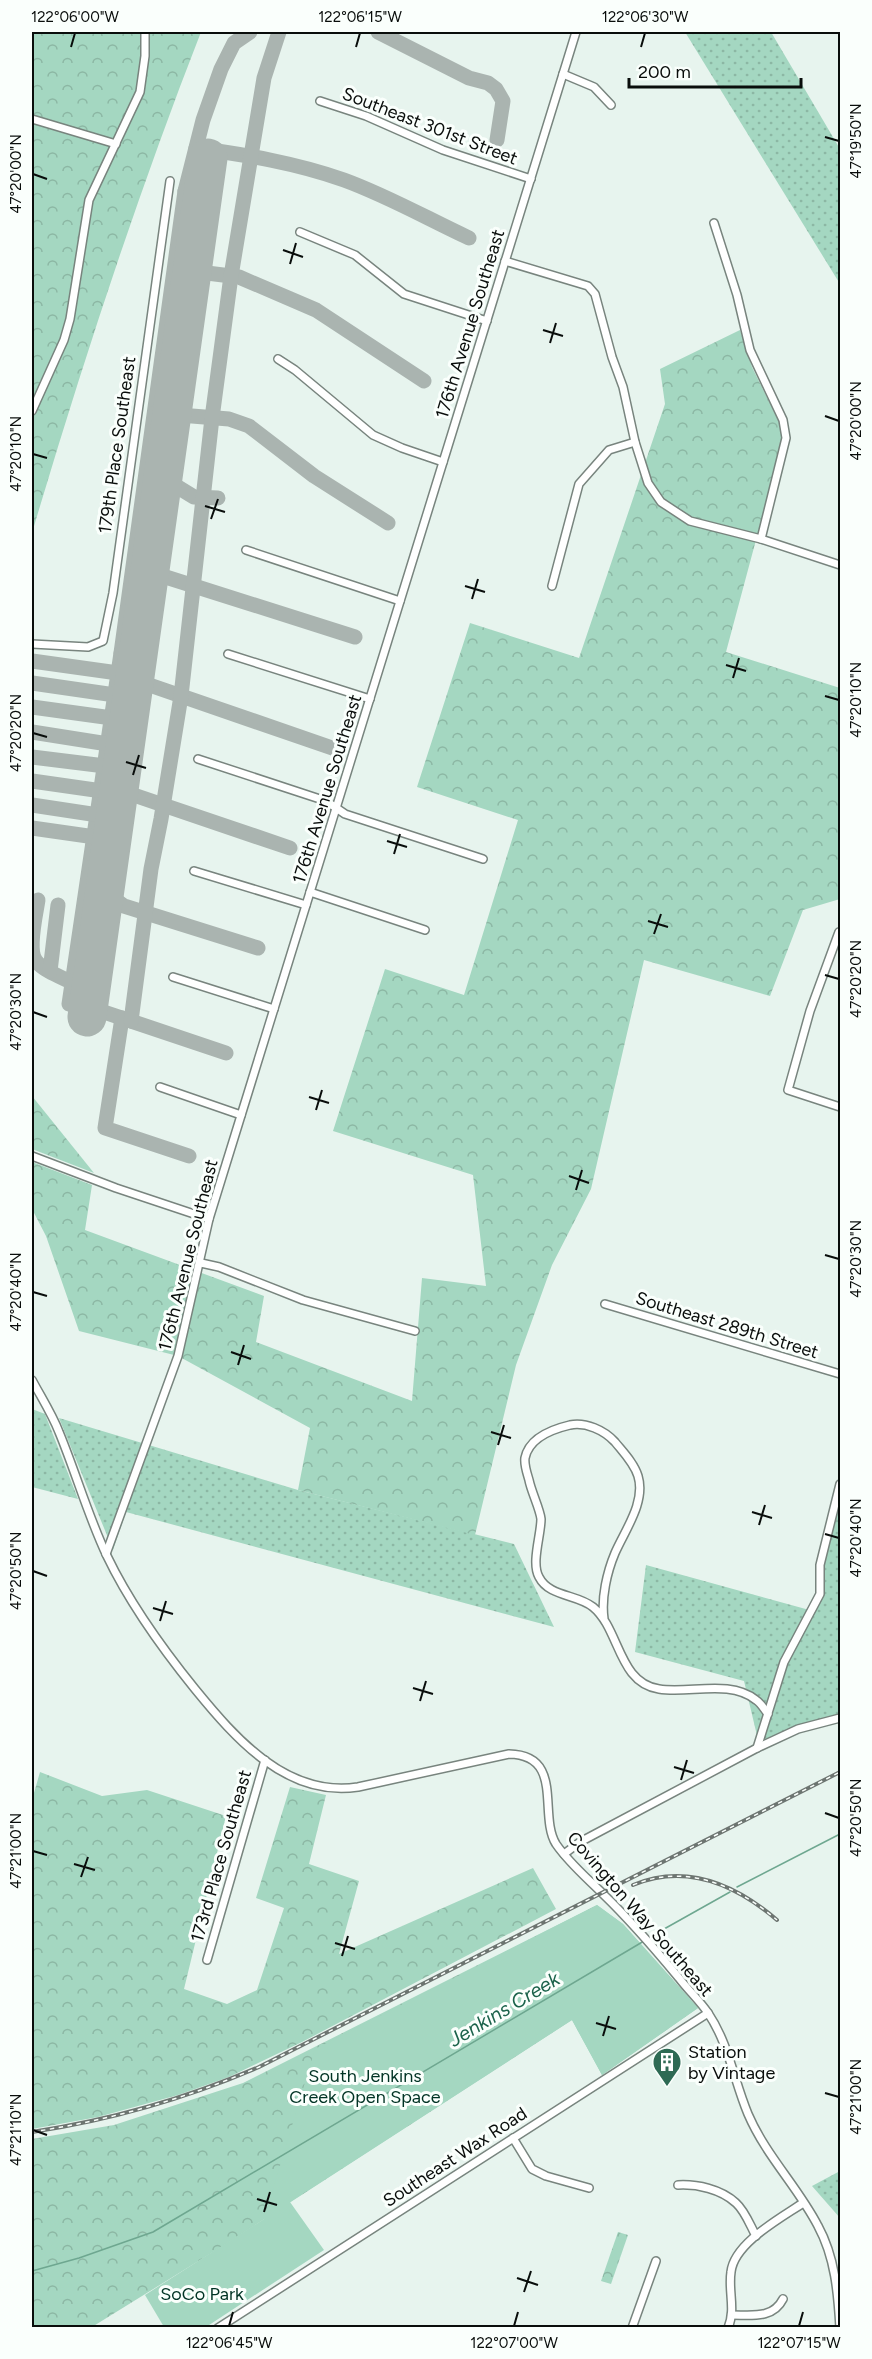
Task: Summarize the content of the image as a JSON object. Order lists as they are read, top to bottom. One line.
{"streets":{"street":["Southeast 301st Street","176th Avenue Southeast","179th Place Southeast","Southeast 289th Street","173rd Place Southeast","Covington Way Southeast","Southeast Wax Road"]},"crossings":[["Southeast 301st Street","176th Avenue Southeast"],["173rd Place Southeast","Covington Way Southeast"],["Covington Way Southeast","Southeast Wax Road"]],"water":["Jenkins Creek"],"parks":["South Jenkins Creek Open Space","SoCo Park"],"places":{"building":["Station by Vintage"]},"scale_bar":"200 m","coordinates":["122°06'00\"W","122°06'15\"W","122°06'30\"W","47°19'50\"N","47°20'00\"N","47°20'10\"N","47°20'20\"N","47°20'30\"N","47°20'40\"N","47°20'50\"N","47°21'00\"N","47°21'10\"N","122°06'45\"W","122°07'00\"W","122°07'15\"W"]}
